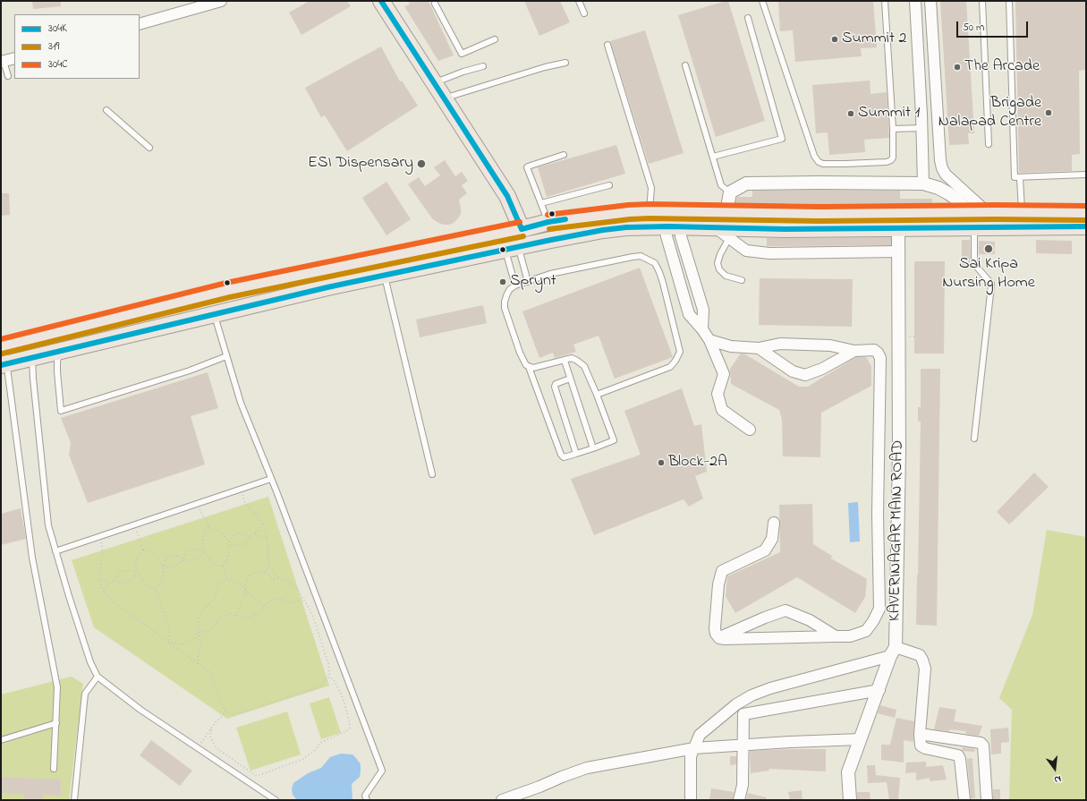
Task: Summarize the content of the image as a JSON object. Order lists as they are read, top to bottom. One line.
{"streets":{"street":["KAVERINAGAR MAIN ROAD"]},"places":["Summit 2","The Arcade","Brigade Nalapad Centre","Summit 1","ESI Dispensary","Sai Kripa Nursing Home","Sprynt","Block-2A"],"lines":["transit line 304K","transit line 304C","transit line 319"],"legend":["304K","319","304C"],"scale_bar":"50 m","north":"bottom"}
